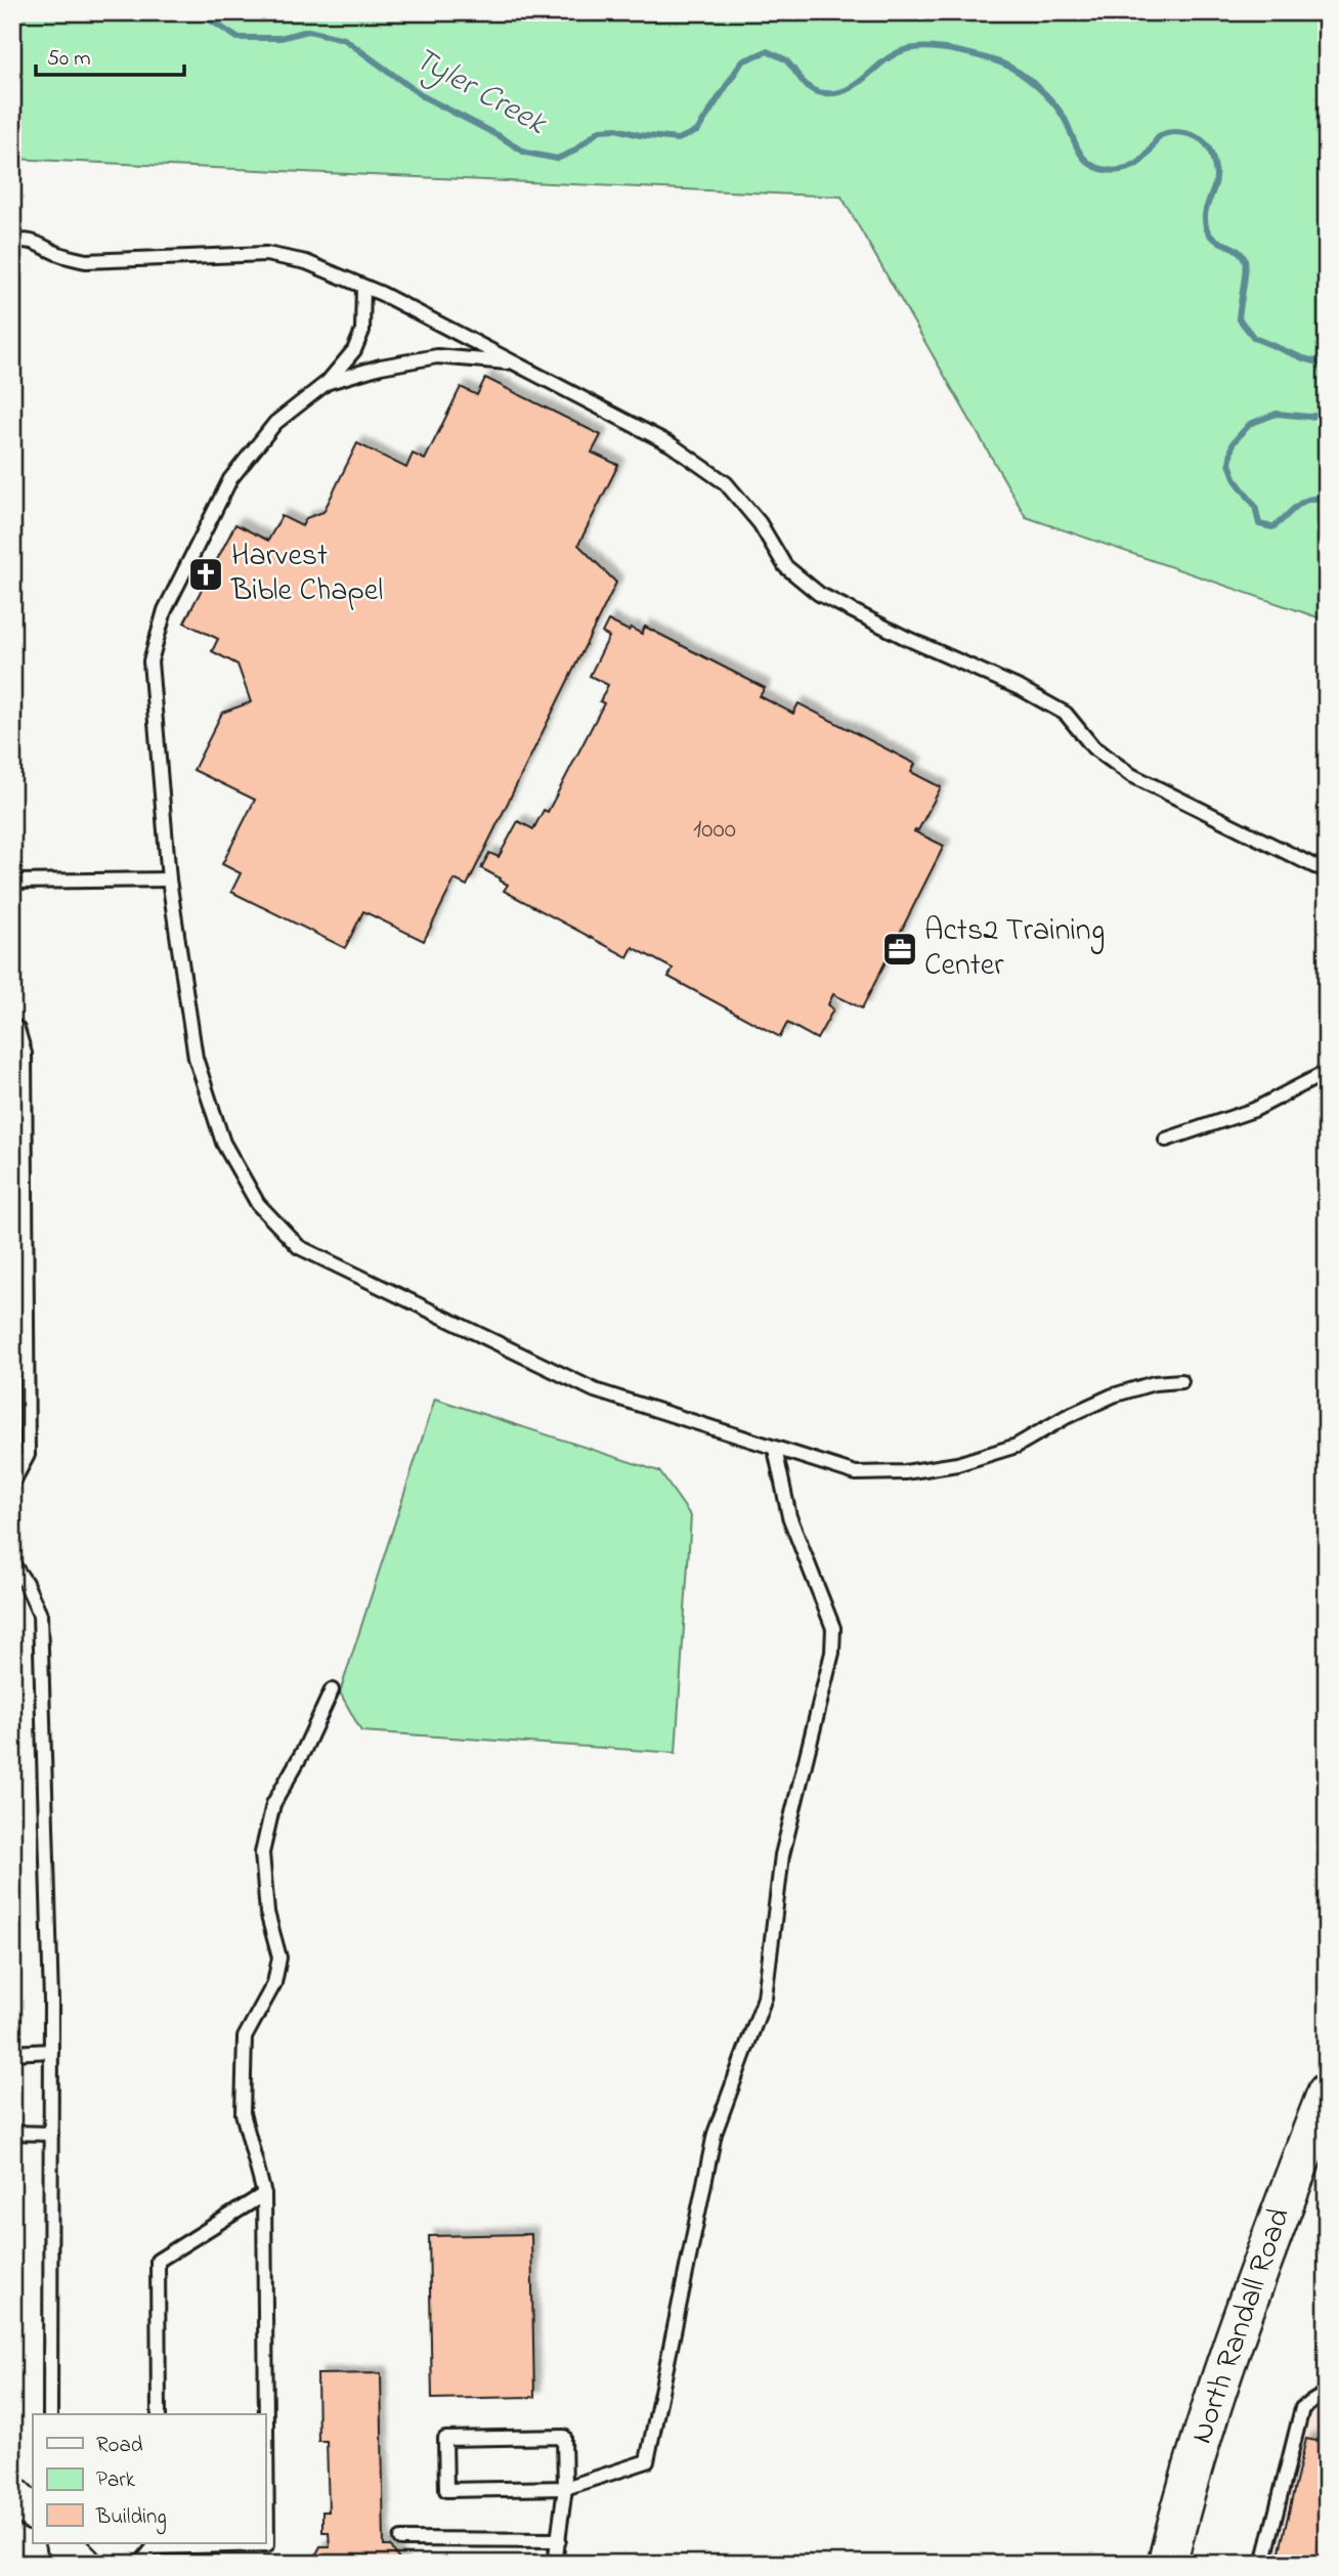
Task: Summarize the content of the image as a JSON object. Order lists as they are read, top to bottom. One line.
{"streets":{"main road":["North Randall Road"]},"water":["Tyler Creek"],"places":{"church":["Harvest Bible Chapel"],"office":["Acts2 Training Center"]},"house_numbers":["1000"],"legend":["Road","Park","Building"],"scale_bar":"50 m"}
